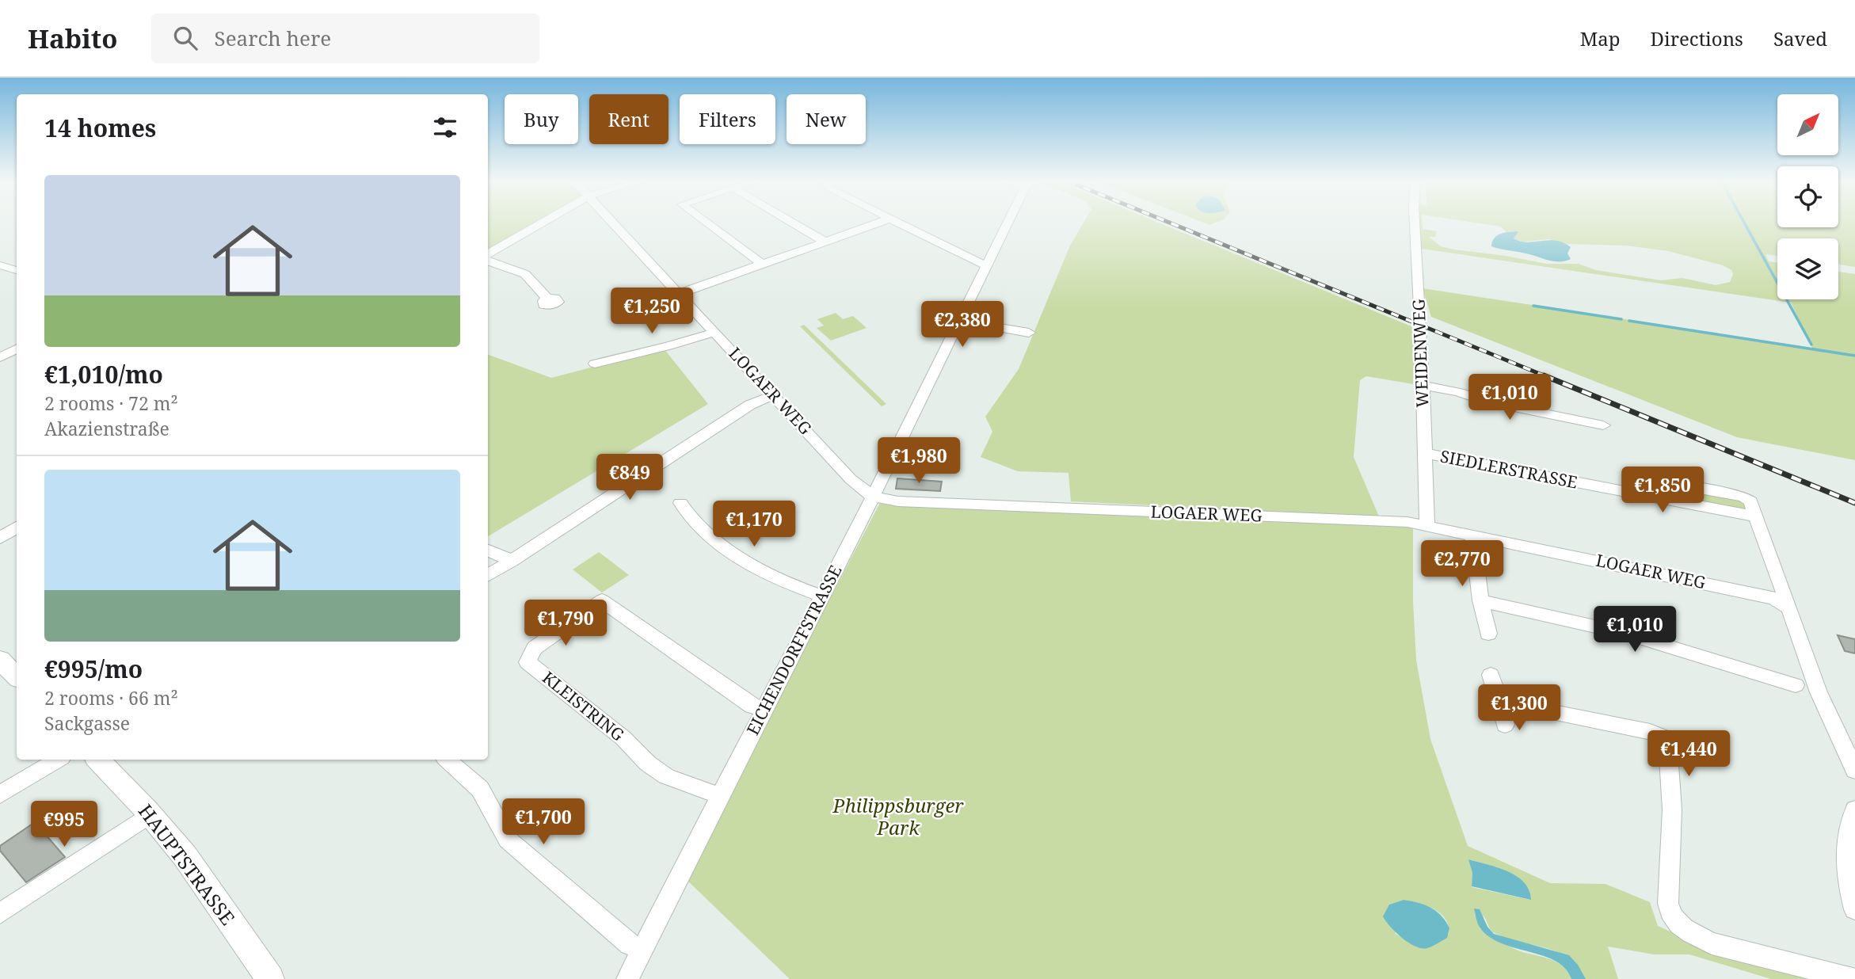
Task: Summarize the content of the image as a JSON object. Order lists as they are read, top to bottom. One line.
{"streets":{"main road":["HAUPTSTRASSE"],"street":["WEIDENWEG","LOGAER WEG","SIEDLERSTRASSE","EICHENDORFFSTRASSE","KLEISTRING"]},"crossings":[["WEIDENWEG","LOGAER WEG"],["WEIDENWEG","SIEDLERSTRASSE"],["LOGAER WEG","SIEDLERSTRASSE"],["LOGAER WEG","EICHENDORFFSTRASSE"],["EICHENDORFFSTRASSE","KLEISTRING"]],"parks":["Philippsburger Park"],"north":"top right","page":{"header":"Habito","search":"Search here","nav":["Map","Directions","Saved"],"chip":["Buy","Rent","Filters","New"],"heading":"14 homes","list":[{"name":"€1,010/mo","note":"2 rooms · 72 m² · Akazienstraße"},{"name":"€995/mo","note":"2 rooms · 66 m² · Sackgasse"}],"price":["€1,250","€2,380","€1,010","€1,980","€849","€1,850","€1,170","€2,770","€1,790","€1,010","€1,300","€1,440","€1,700","€995"]}}
